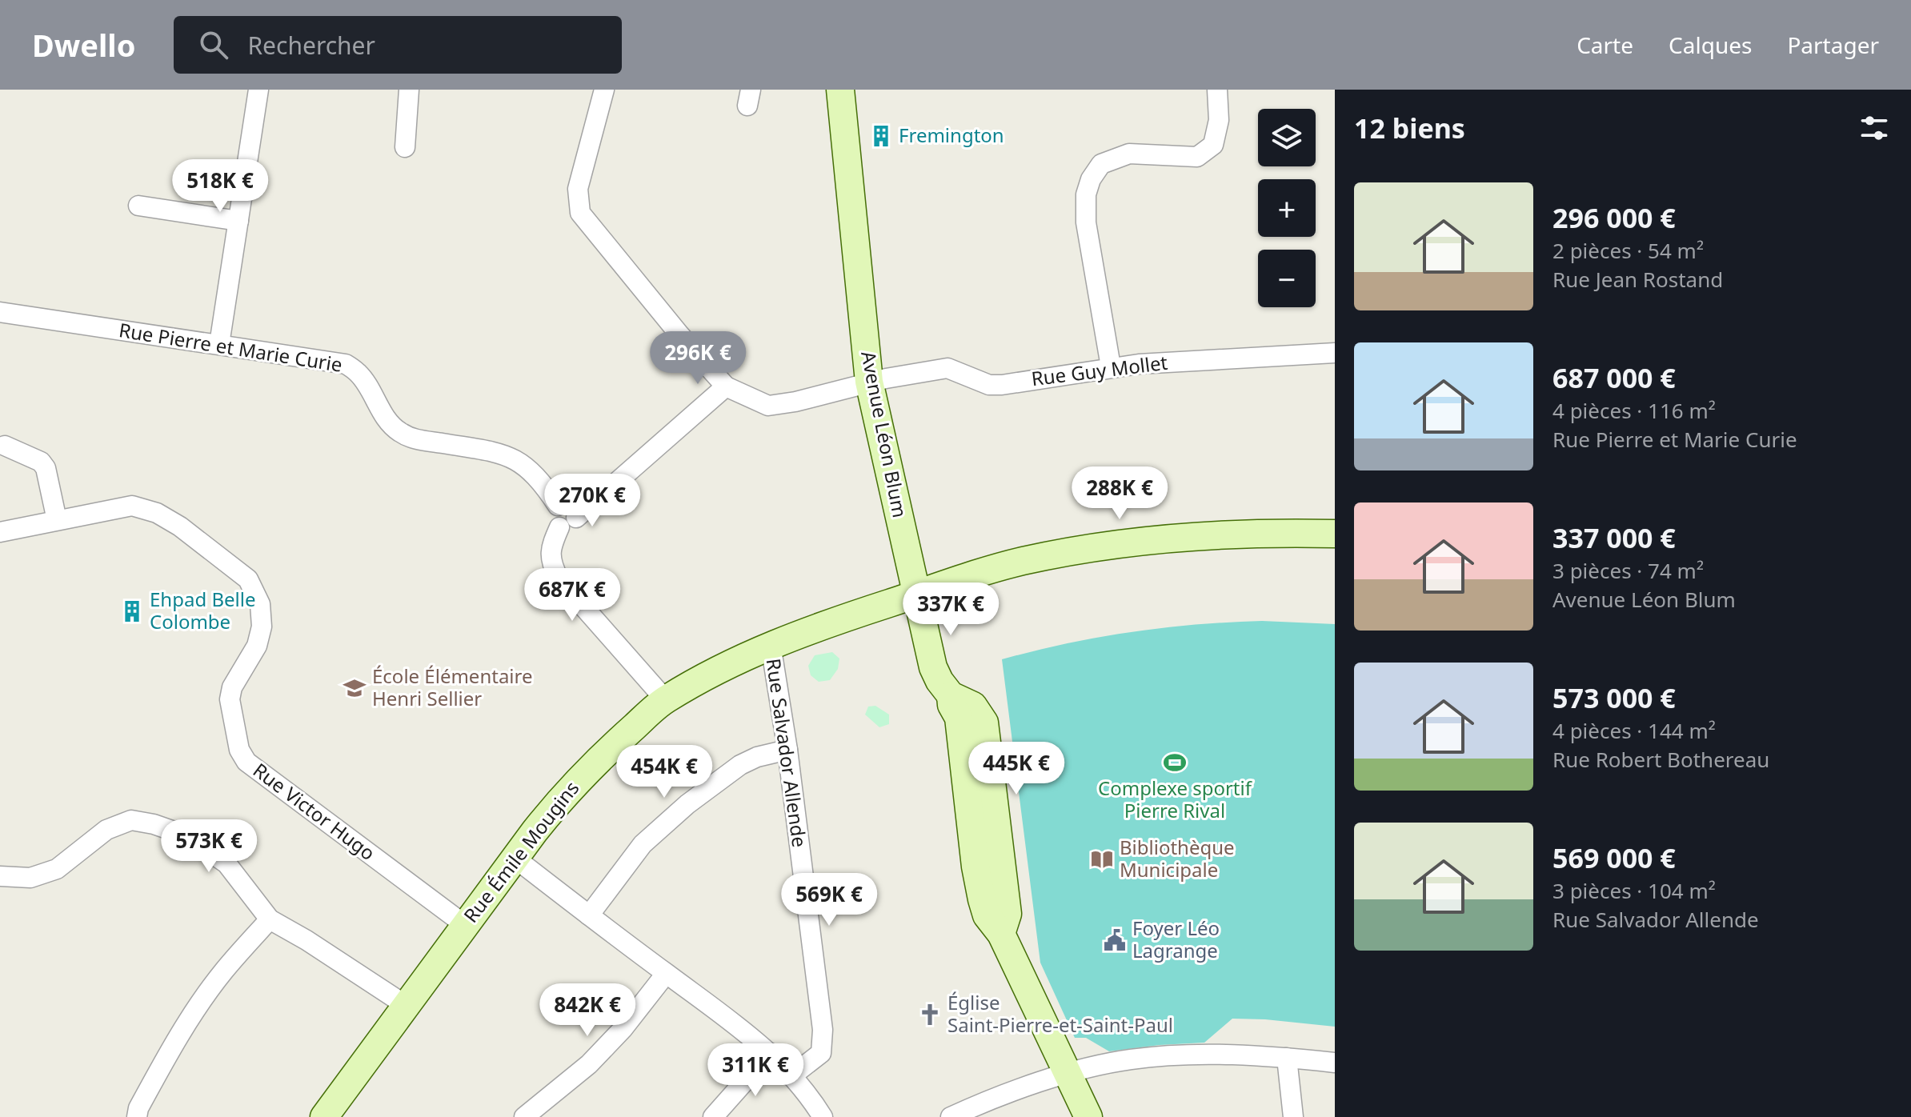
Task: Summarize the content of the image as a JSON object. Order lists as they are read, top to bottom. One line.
{"streets":{"street":["Rue Pierre et Marie Curie","Rue Guy Mollet","Avenue Léon Blum","Rue Salvador Allende","Rue Victor Hugo","Rue Émile Mougins"]},"crossings":[["Rue Guy Mollet","Avenue Léon Blum"],["Avenue Léon Blum","Rue Émile Mougins"],["Rue Salvador Allende","Rue Émile Mougins"],["Rue Victor Hugo","Rue Émile Mougins"]],"places":{"building":["Fremington","Ehpad Belle Colombe"],"school or university":["École Élémentaire Henri Sellier"],"sports":["Complexe sportif Pierre Rival"],"library":["Bibliothèque Municipale"],"public building":["Foyer Léo Lagrange"],"church":["Église Saint-Pierre-et-Saint-Paul"]},"page":{"header":"Dwello","search":"Rechercher","nav":["Carte","Calques","Partager"],"heading":"12 biens","map_buttons":["+","−"],"price":["518K €","296K €","288K €","270K €","687K €","337K €","445K €","454K €","573K €","569K €","842K €","311K €"],"list":[{"name":"296 000 €","note":"2 pièces · 54 m² · Rue Jean Rostand"},{"name":"687 000 €","note":"4 pièces · 116 m² · Rue Pierre et Marie Curie"},{"name":"337 000 €","note":"3 pièces · 74 m² · Avenue Léon Blum"},{"name":"573 000 €","note":"4 pièces · 144 m² · Rue Robert Bothereau"},{"name":"569 000 €","note":"3 pièces · 104 m² · Rue Salvador Allende"}]}}
